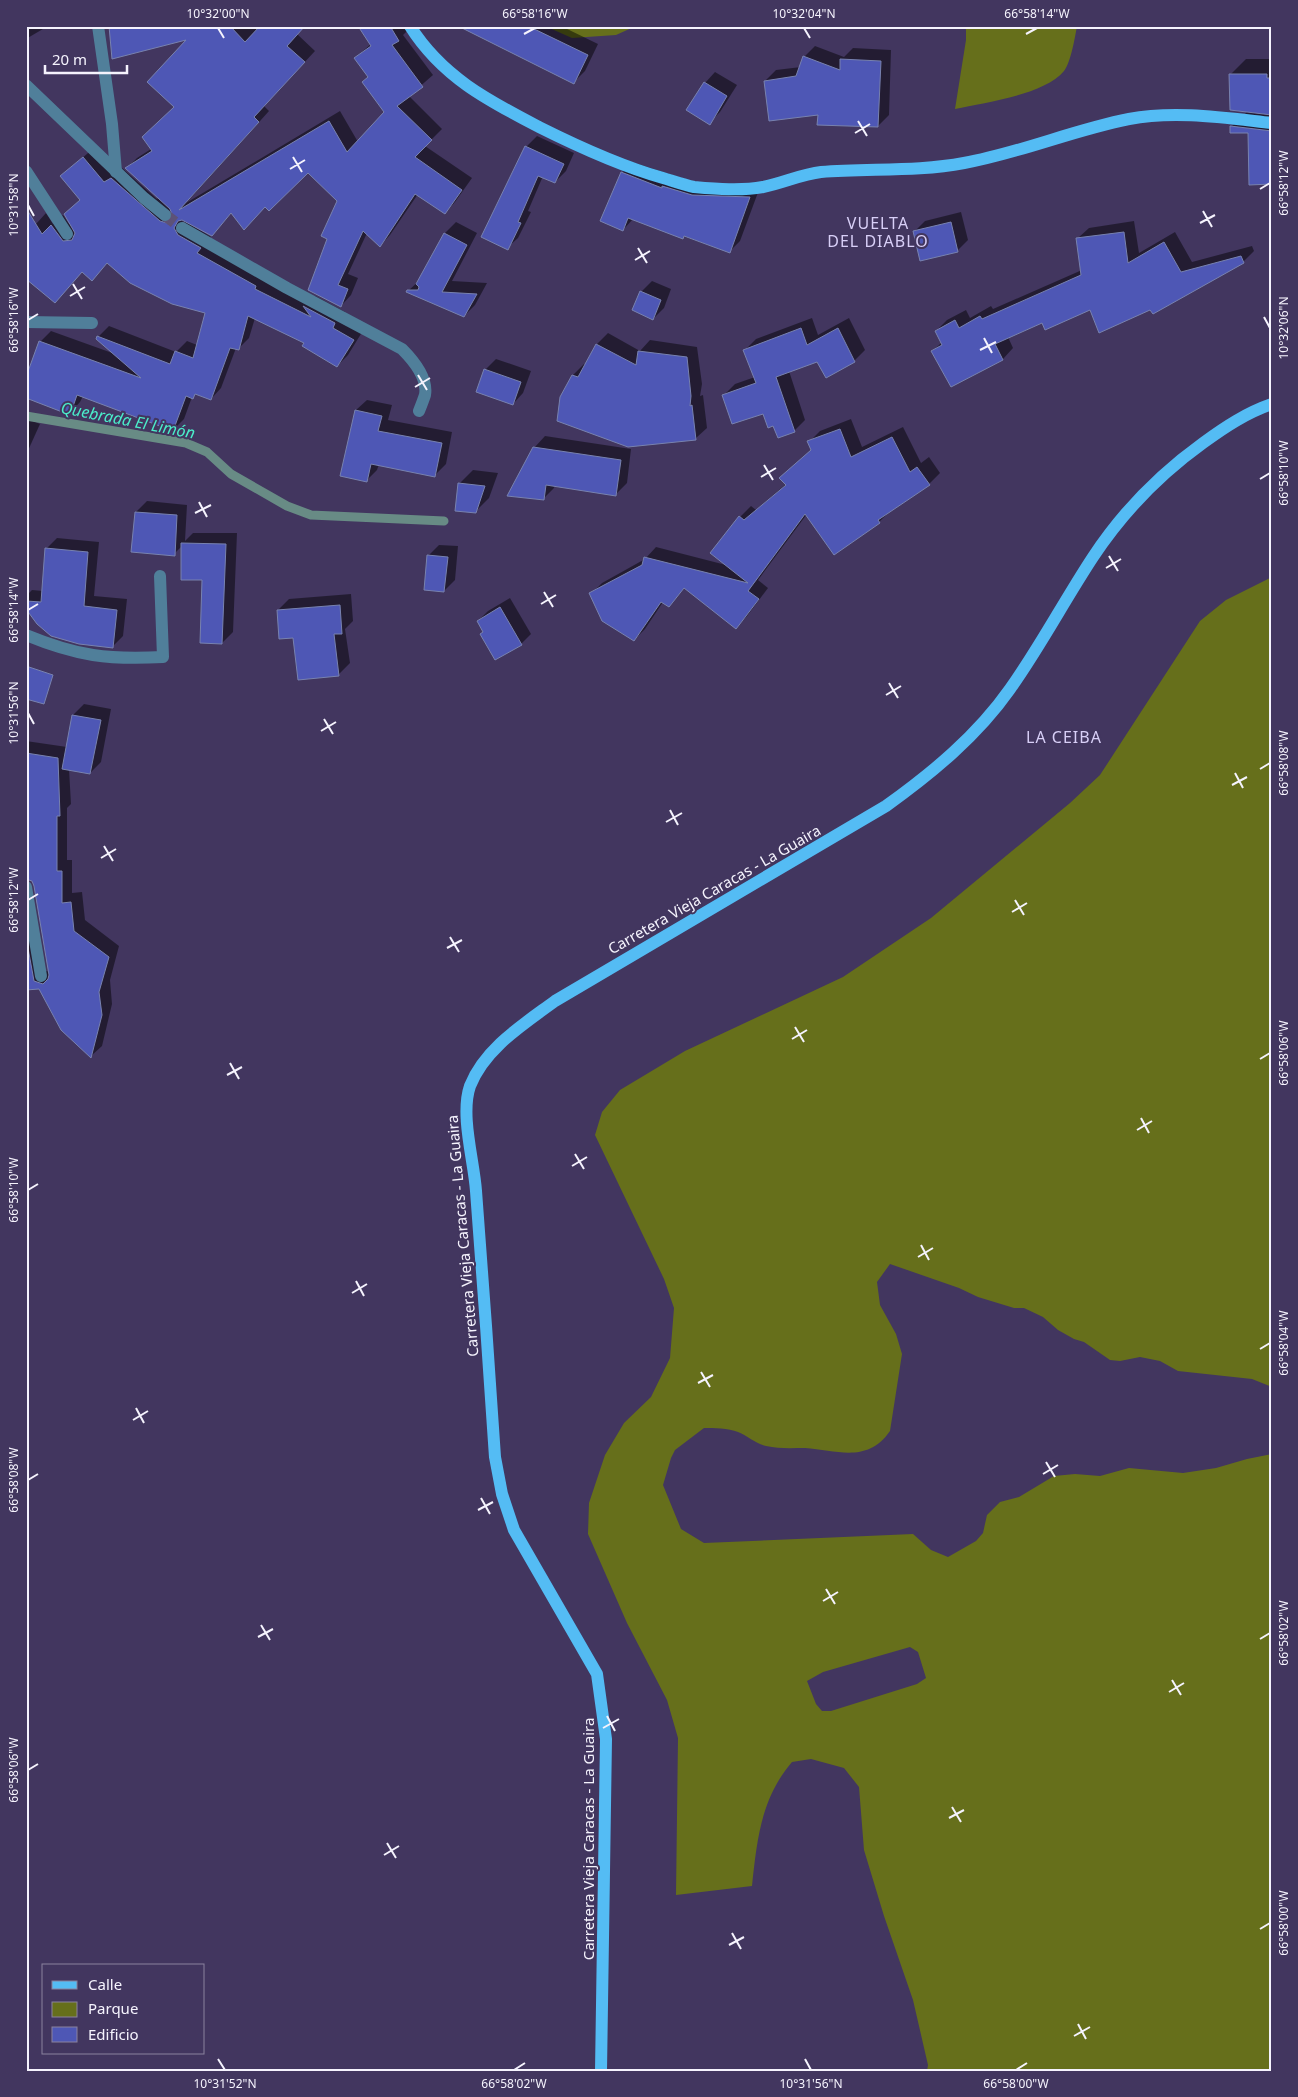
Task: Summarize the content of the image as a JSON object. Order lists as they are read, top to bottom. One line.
{"streets":{"main road":["Carretera Vieja Caracas - La Guaira"]},"districts":["VUELTA DEL DIABLO","LA CEIBA"],"water":["Quebrada El Limón"],"legend":["Calle","Parque","Edificio"],"scale_bar":"20 m","coordinates":["10°32'00\"N","66°58'16\"W","10°32'04\"N","66°58'14\"W","66°58'12\"W","10°31'58\"N","10°32'06\"N","66°58'10\"W","10°31'56\"N","66°58'08\"W","66°58'06\"W","66°58'04\"W","66°58'02\"W","66°58'00\"W","10°31'52\"N"]}
